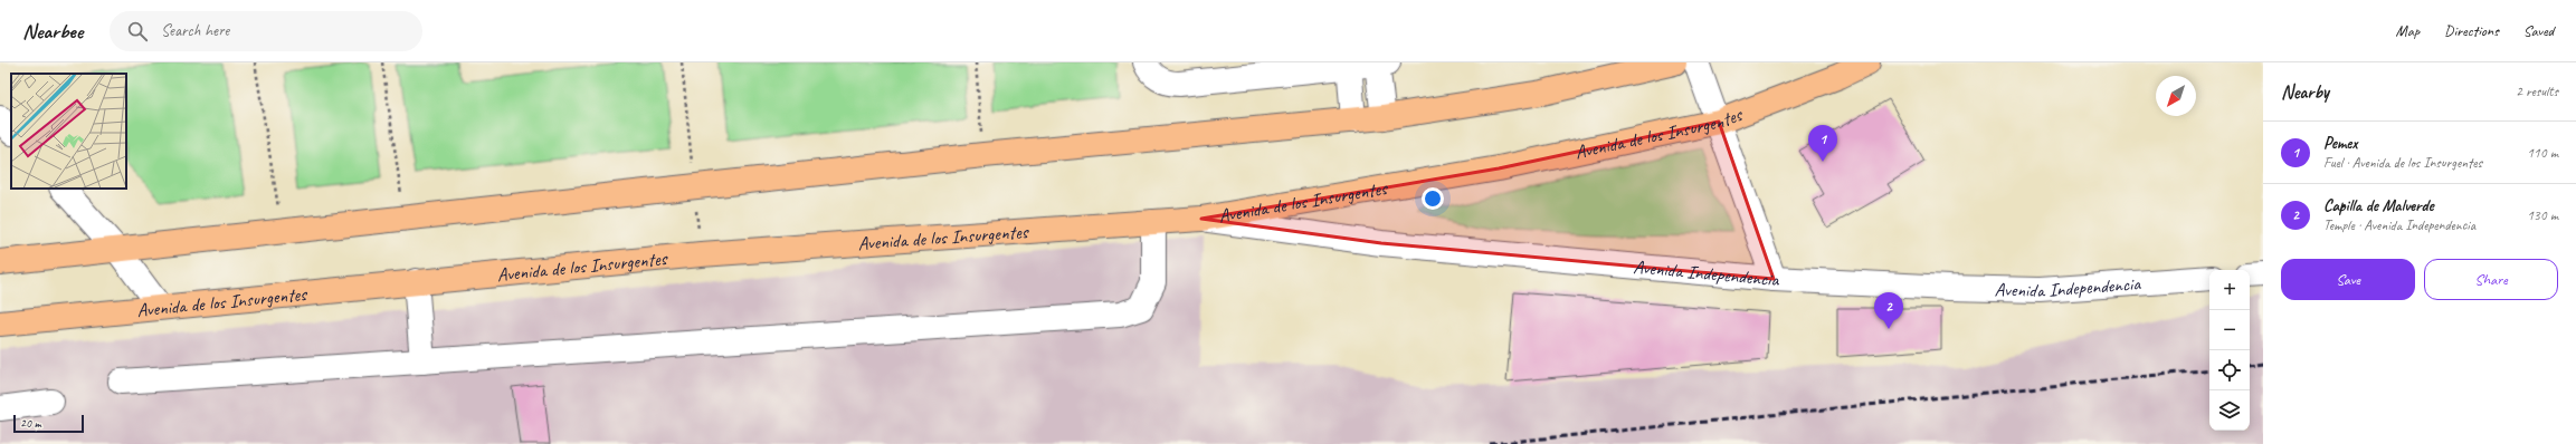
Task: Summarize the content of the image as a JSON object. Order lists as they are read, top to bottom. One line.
{"streets":{"main road":["Avenida de los Insurgentes"],"street":["Avenida Independencia"]},"crossings":[["Avenida de los Insurgentes","Avenida Independencia"]],"scale_bar":"20 m","north":"bottom left","page":{"header":"Nearbee","search":"Search here","nav":["Map","Directions","Saved"],"heading":["Nearby","2 results"],"list":[{"mark":"1","name":"Pemex","note":"Fuel · Avenida de los Insurgentes","value":"110 m"},{"mark":"2","name":"Capilla de Malverde","note":"Temple · Avenida Independencia","value":"130 m"}],"pins":["1","2"],"buttons":["Save","Share"],"map_buttons":["+","−"],"scale":"20 m"}}
